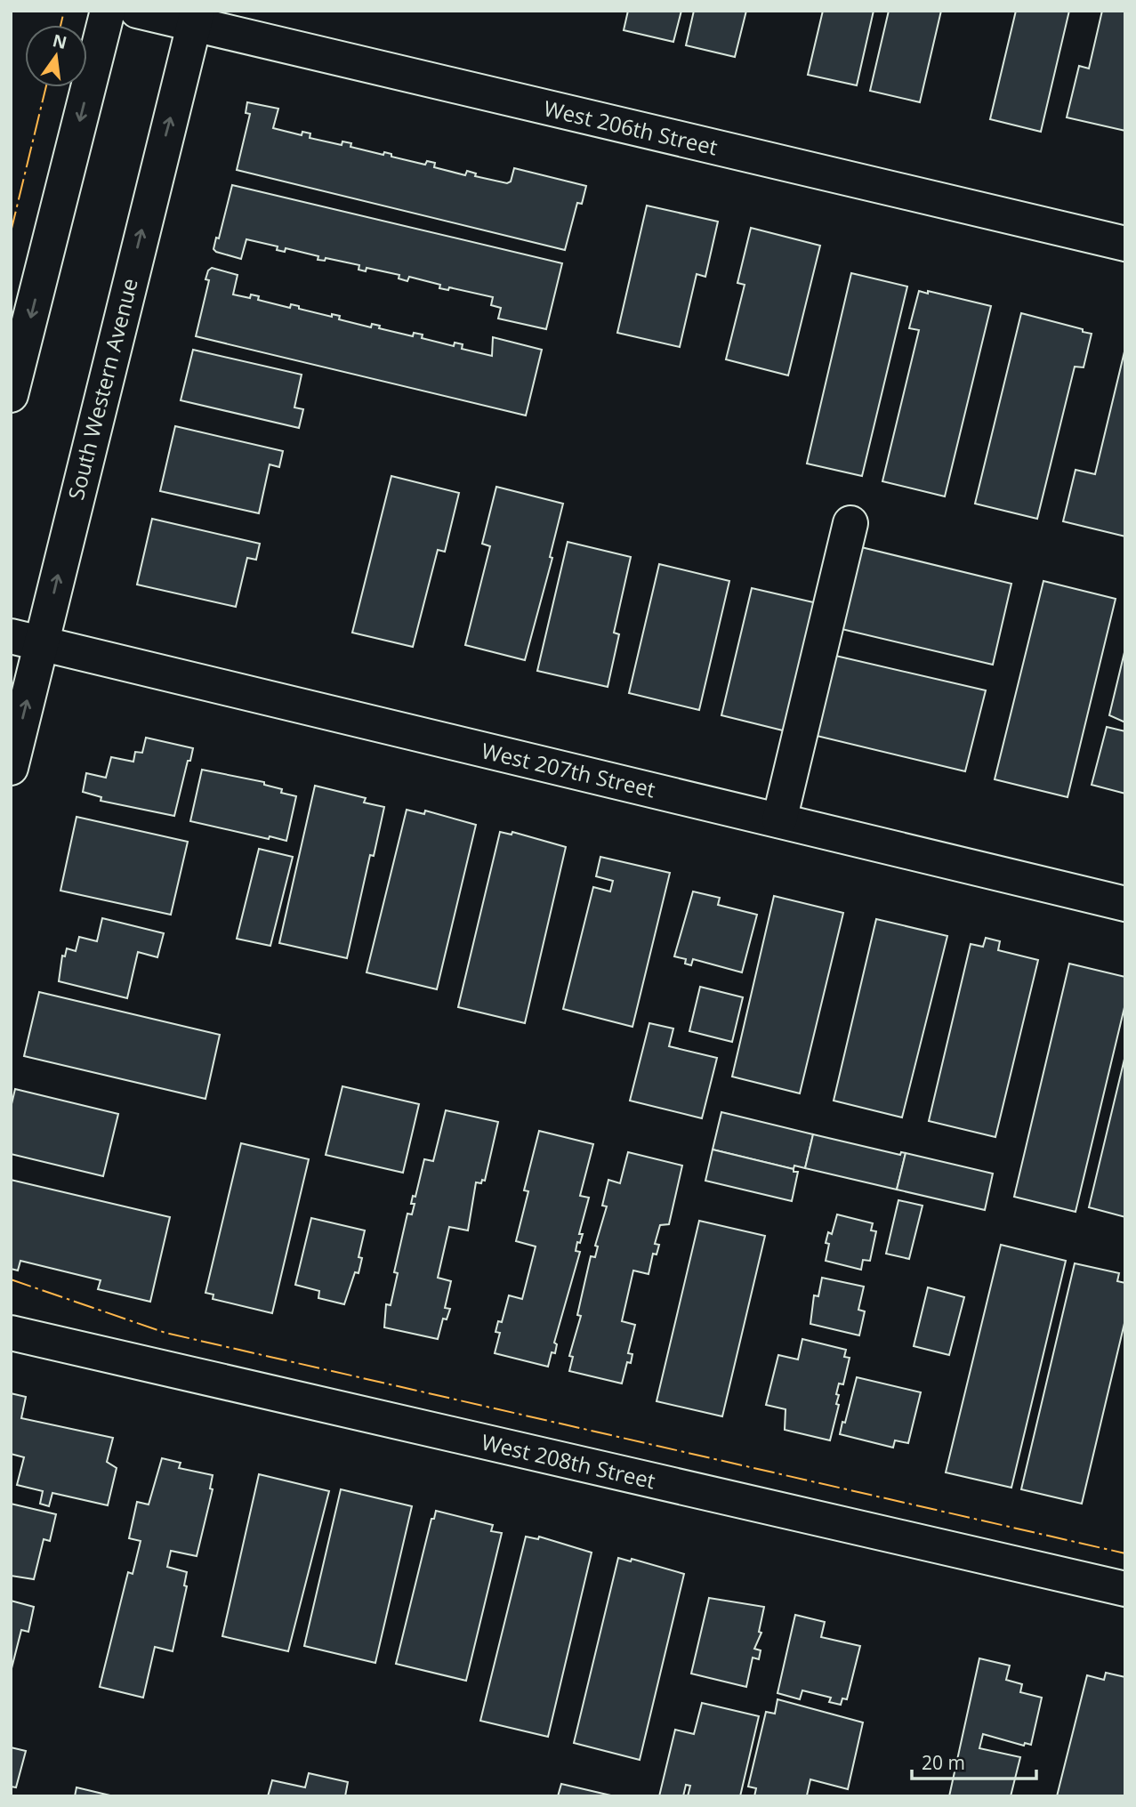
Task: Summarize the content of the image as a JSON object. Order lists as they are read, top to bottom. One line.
{"streets":{"street":["West 206th Street","South Western Avenue","West 207th Street","West 208th Street"]},"crossings":[["West 206th Street","South Western Avenue"],["South Western Avenue","West 207th Street"]],"scale_bar":"20 m","north":"top"}
